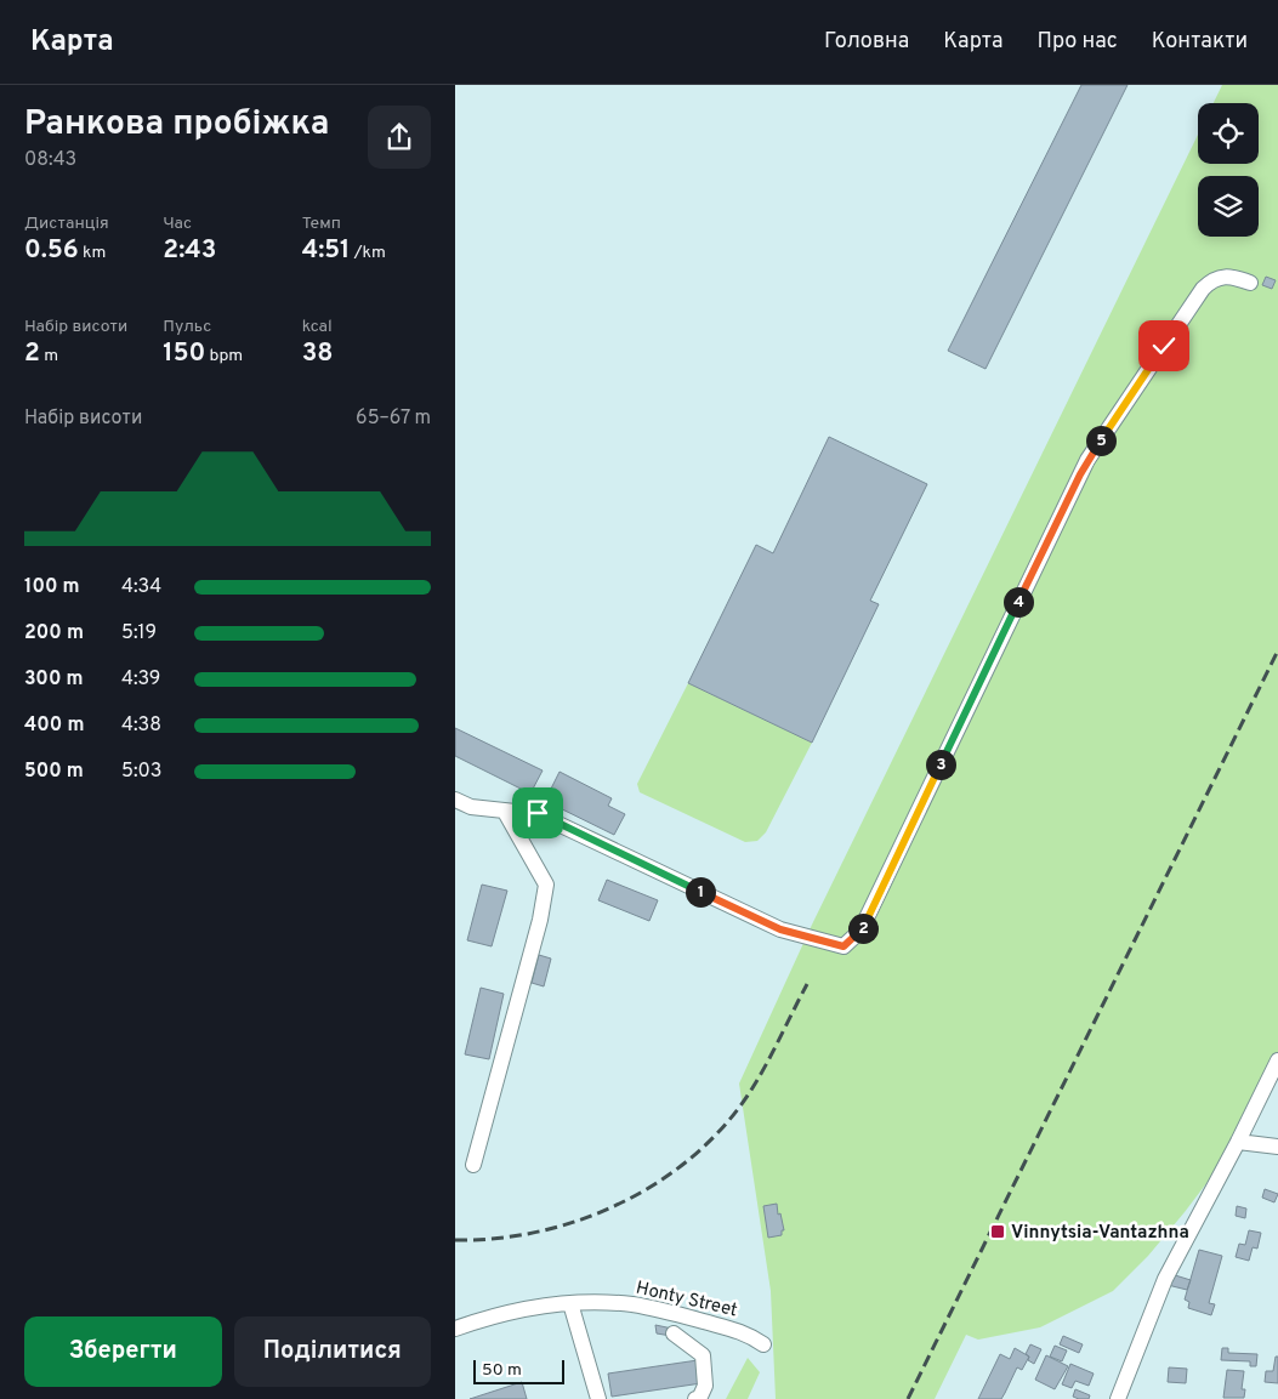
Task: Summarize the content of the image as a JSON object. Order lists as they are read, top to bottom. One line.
{"streets":{"street":["Honty Street"]},"places":{"transit":["Vinnytsia-Vantazhna"]},"scale_bar":"50 m","page":{"header":"Карта","nav":["Головна","Карта","Про нас","Контакти"],"heading":["Ранкова пробіжка","08:43"],"stats":[["Дистанція","0.56 km"],["Час","2:43"],["Темп","4:51 /km"],["Набір висоти","2 m"],["Пульс","150 bpm"],["kcal","38"]],"chart":["Набір висоти","65–67 m"],"pins":["5","4","3","1","2"],"list":[{"name":"100 m","note":"4:34"},{"name":"200 m","note":"5:19"},{"name":"300 m","note":"4:39"},{"name":"400 m","note":"4:38"},{"name":"500 m","note":"5:03"}],"buttons":["Зберегти","Поділитися"],"scale":"50 m"}}
